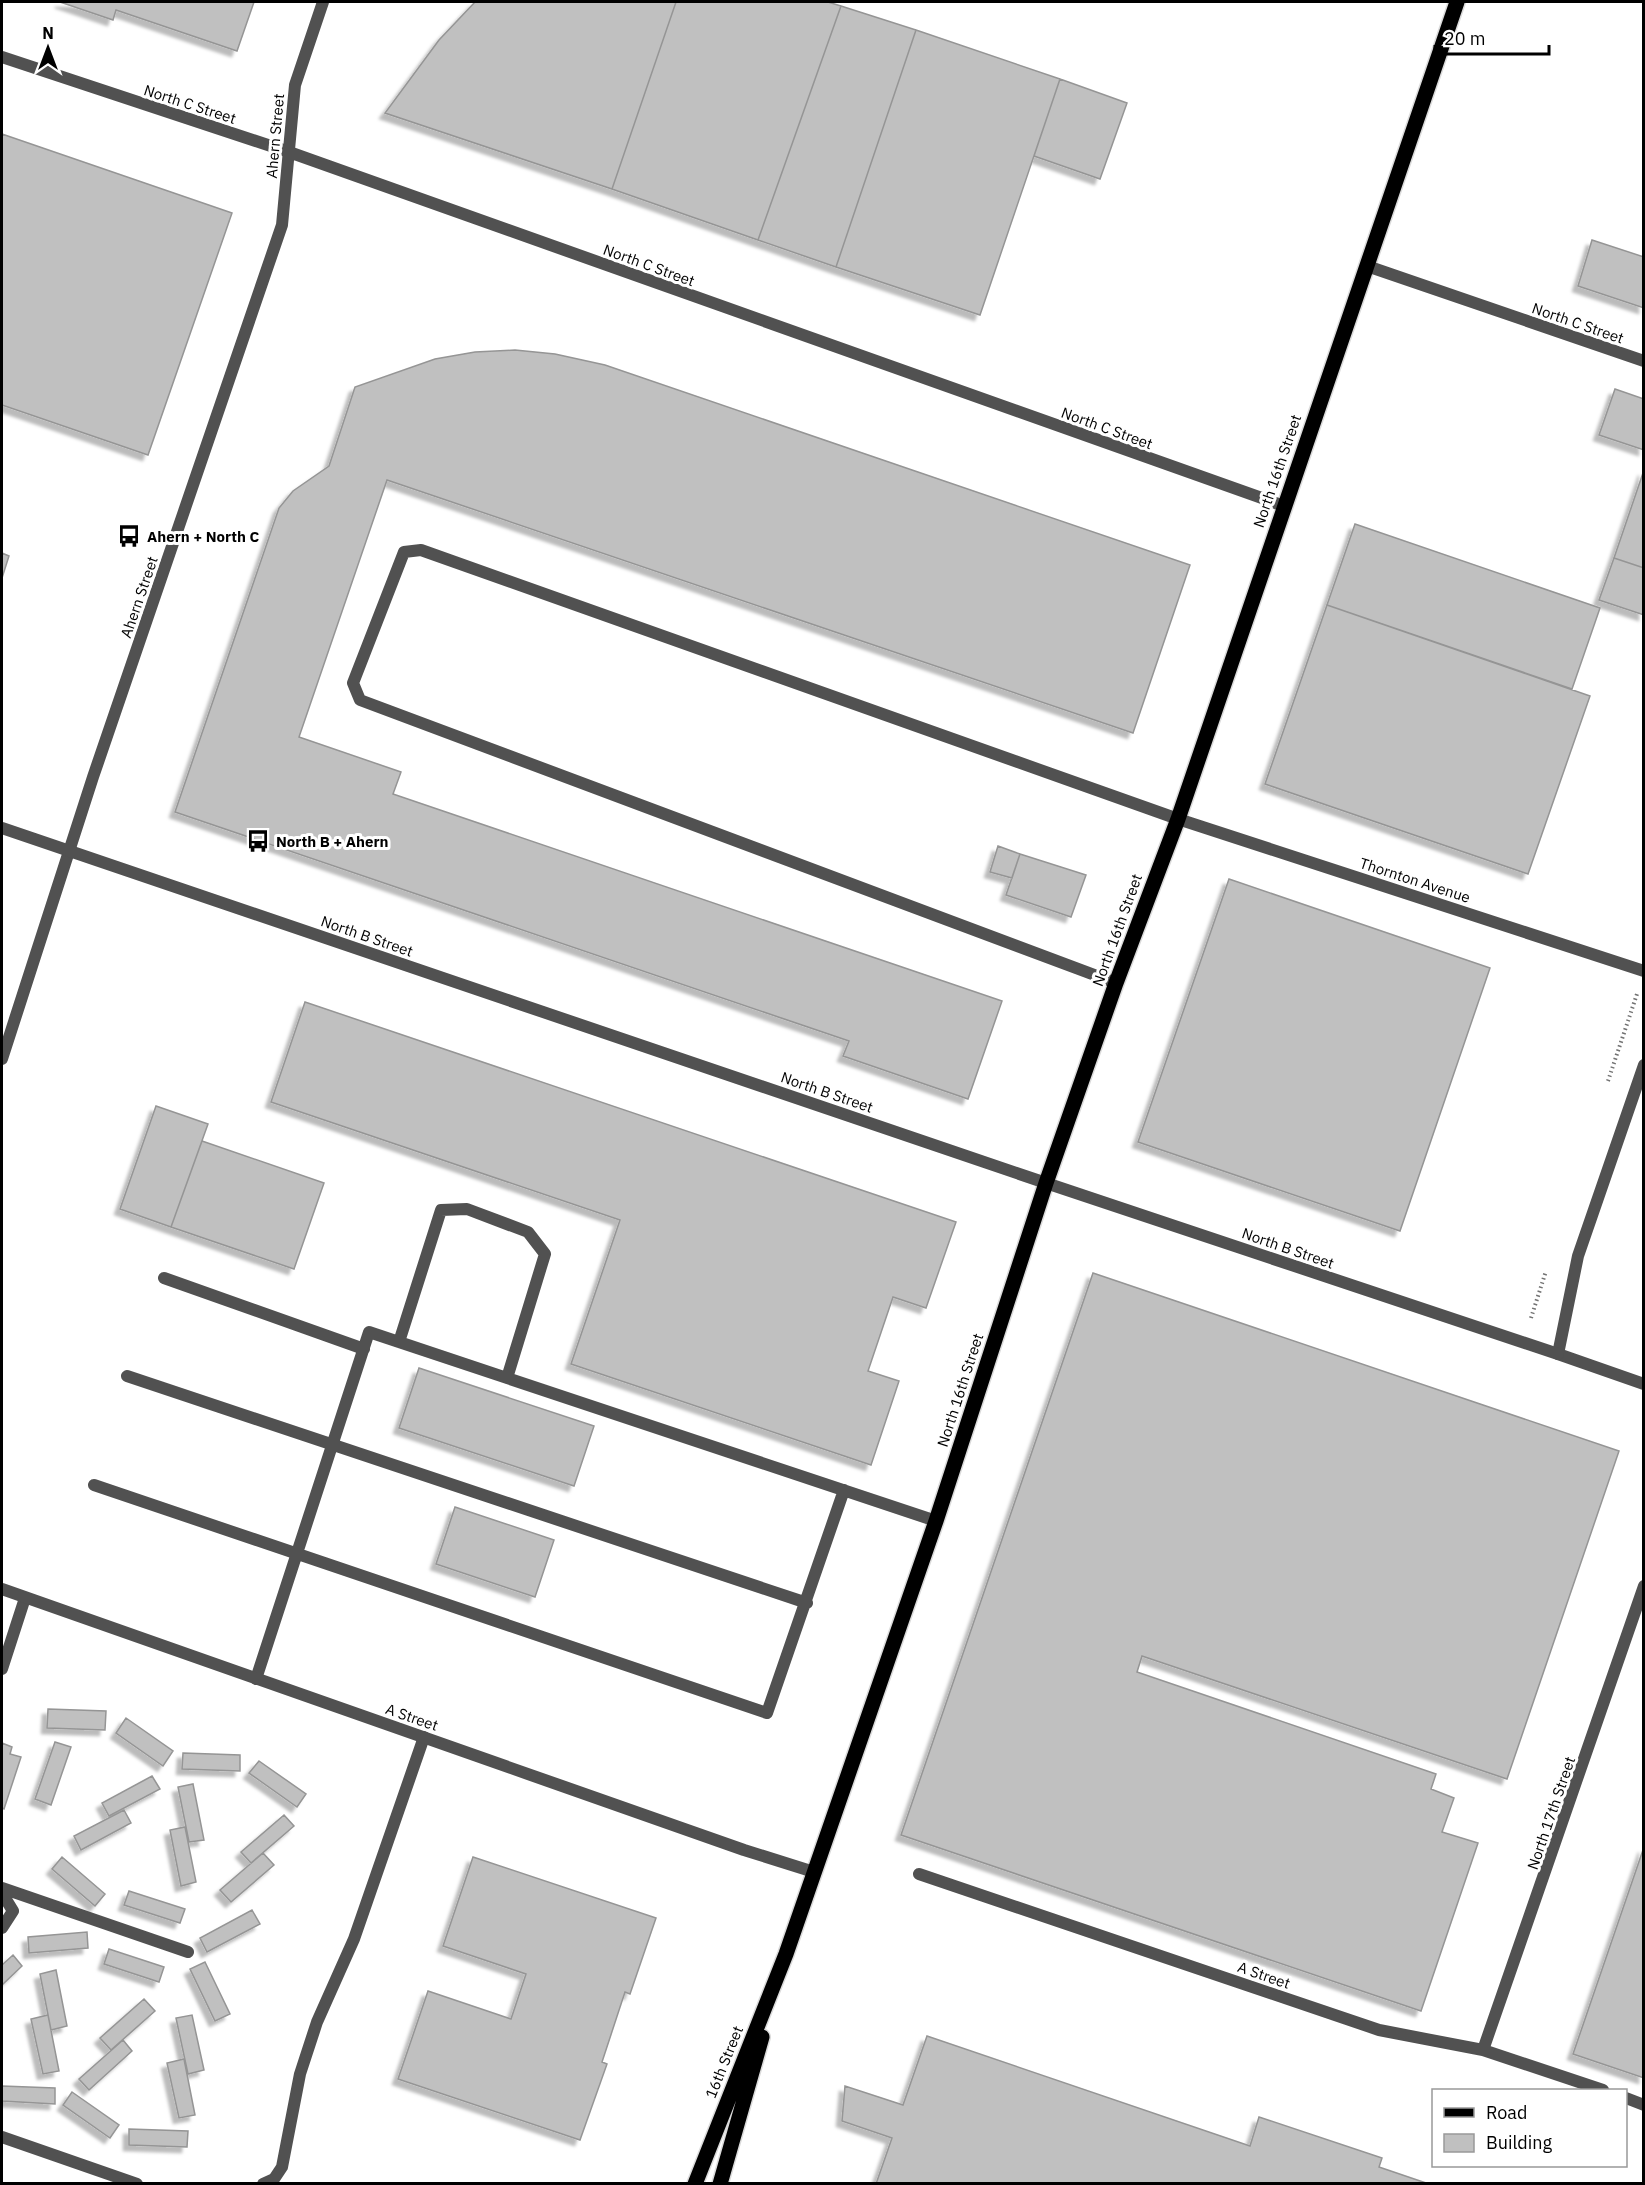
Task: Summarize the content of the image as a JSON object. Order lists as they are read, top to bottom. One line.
{"streets":{"main road":["North 16th Street","16th Street"],"street":["North C Street","Ahern Street","Thornton Avenue","North B Street","A Street","North 17th Street"]},"crossings":[["North C Street","Ahern Street"],["North C Street","North 16th Street"],["Ahern Street","North B Street"],["North 16th Street","Thornton Avenue"],["North 16th Street","North B Street"],["North 16th Street","A Street"],["North 16th Street","16th Street"],["A Street","North 17th Street"],["A Street","16th Street"]],"places":{"bus stop":["Ahern + North C","North B + Ahern"]},"legend":["Road","Building"],"scale_bar":"20 m","north":"top"}
